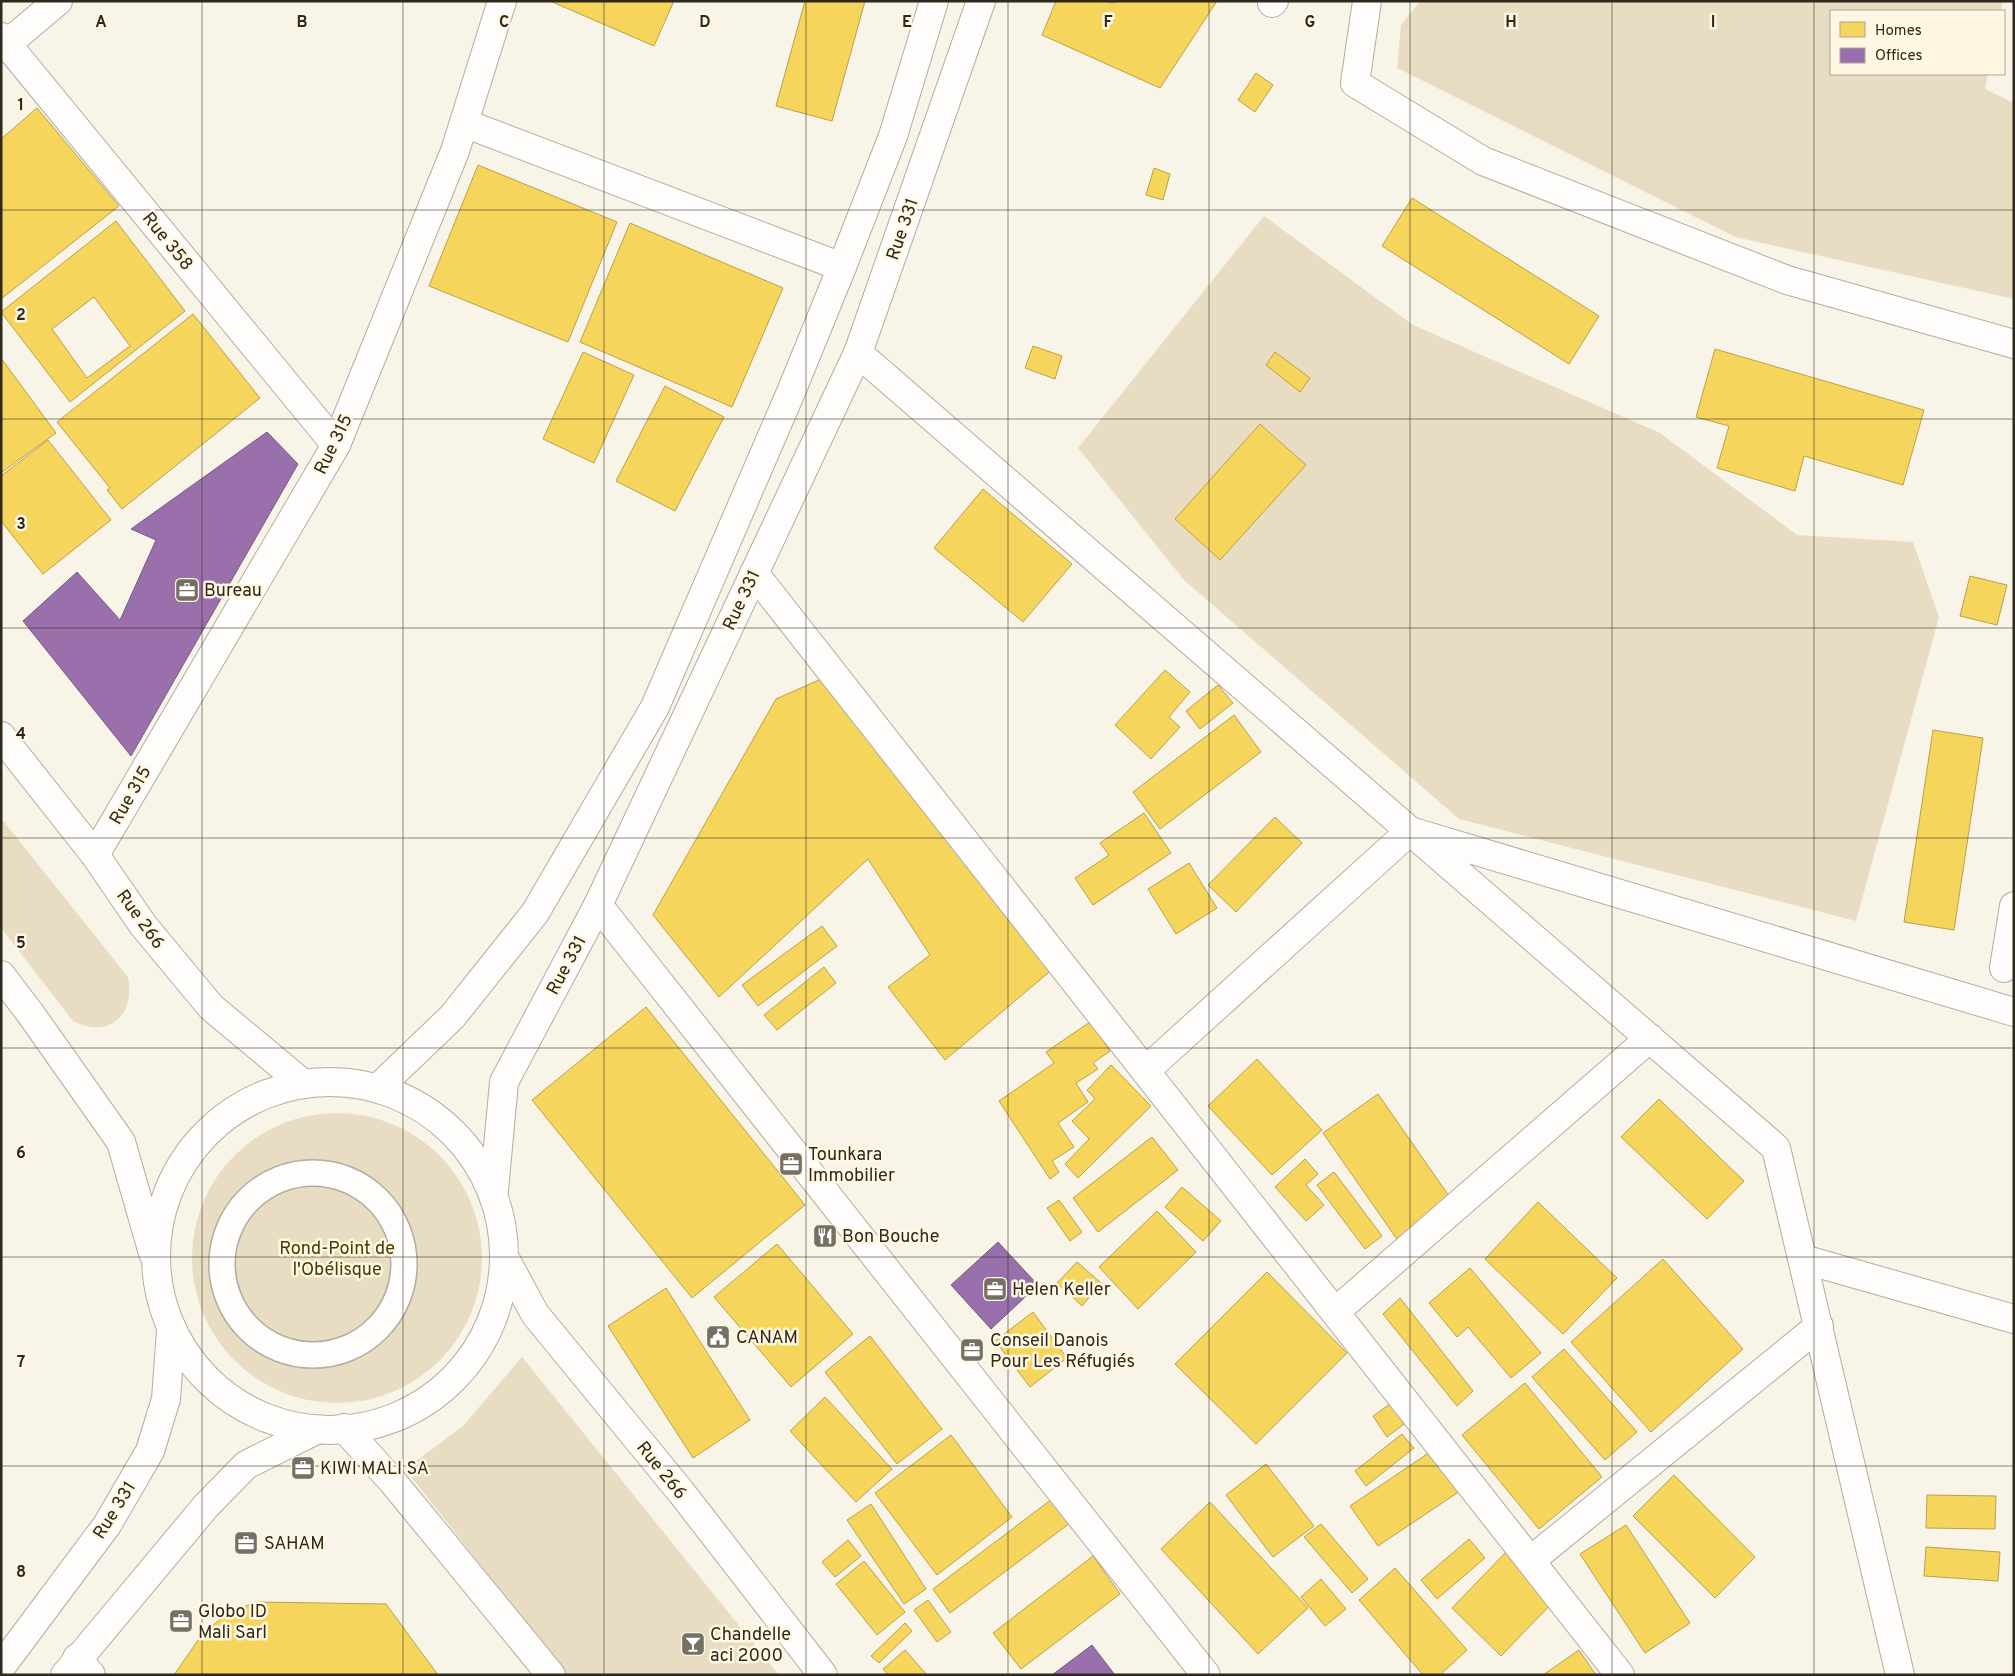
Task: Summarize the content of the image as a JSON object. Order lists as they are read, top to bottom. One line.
{"streets":{"street":["Rue 331","Rue 358","Rue 315","Rue 266"]},"crossings":[["Rue 358","Rue 315"],["Rue 315","Rue 266"]],"parks":["Rond-Point de l'Obélisque"],"places":{"office":["Bureau","Tounkara Immobilier","Helen Keller","Conseil Danois Pour Les Réfugiés","KIWI MALI SA","SAHAM","Globo ID Mali Sarl"],"restaurant":["Bon Bouche"],"public building":["CANAM"],"bar":["Chandelle aci 2000"]},"legend":["Homes","Offices"],"grid":{"columns":["A","B","C","D","E","F","G","H","I"],"rows":["1","2","3","4","5","6","7","8"]}}
